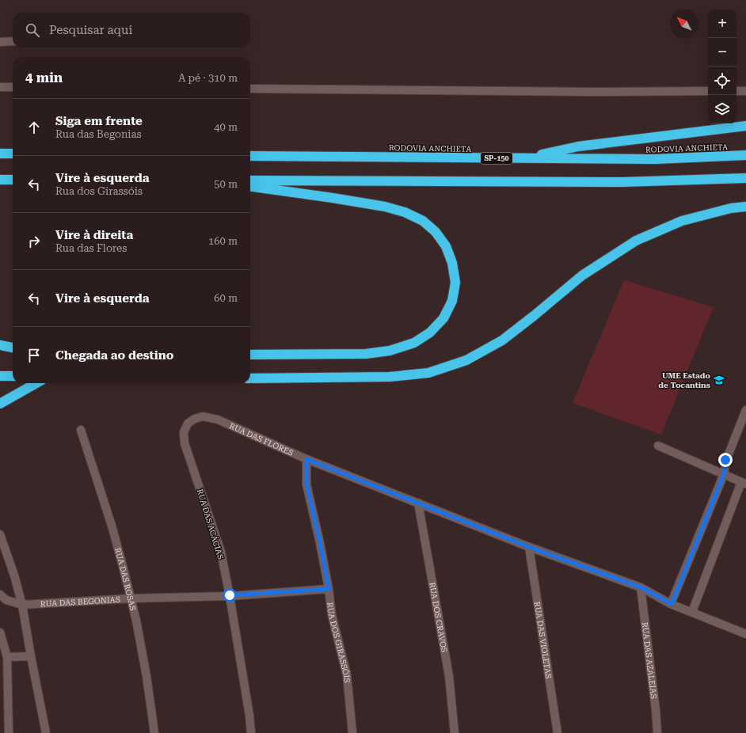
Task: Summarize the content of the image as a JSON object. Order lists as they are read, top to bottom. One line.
{"streets":{"highway":["RODOVIA ANCHIETA","SP-150"],"street":["RUA DAS FLORES","RUA DAS ACÁCIAS","RUA DAS ROSAS","RUA DAS BEGONIAS","RUA DOS CRAVOS","RUA DAS VIOLETAS","RUA DOS GIRASSÓIS","RUA DAS AZALEIAS"]},"crossings":[["RUA DAS FLORES","RUA DAS ACÁCIAS"],["RUA DAS FLORES","RUA DOS CRAVOS"],["RUA DAS FLORES","RUA DAS VIOLETAS"],["RUA DAS FLORES","RUA DOS GIRASSÓIS"],["RUA DAS FLORES","RUA DAS AZALEIAS"],["RUA DAS ACÁCIAS","RUA DAS BEGONIAS"],["RUA DAS ROSAS","RUA DAS BEGONIAS"],["RUA DAS BEGONIAS","RUA DOS GIRASSÓIS"]],"places":{"school or university":["UME Estado de Tocantins"]},"north":"top left","page":{"map_buttons":["+","−"],"search":"Pesquisar aqui","heading":["4 min","A pé · 310 m"],"list":[["Siga em frente","Rua das Begonias","40 m"],["Vire à esquerda","Rua dos Girassóis","50 m"],["Vire à direita","Rua das Flores","160 m"],["Vire à esquerda","60 m"],"Chegada ao destino"]}}
